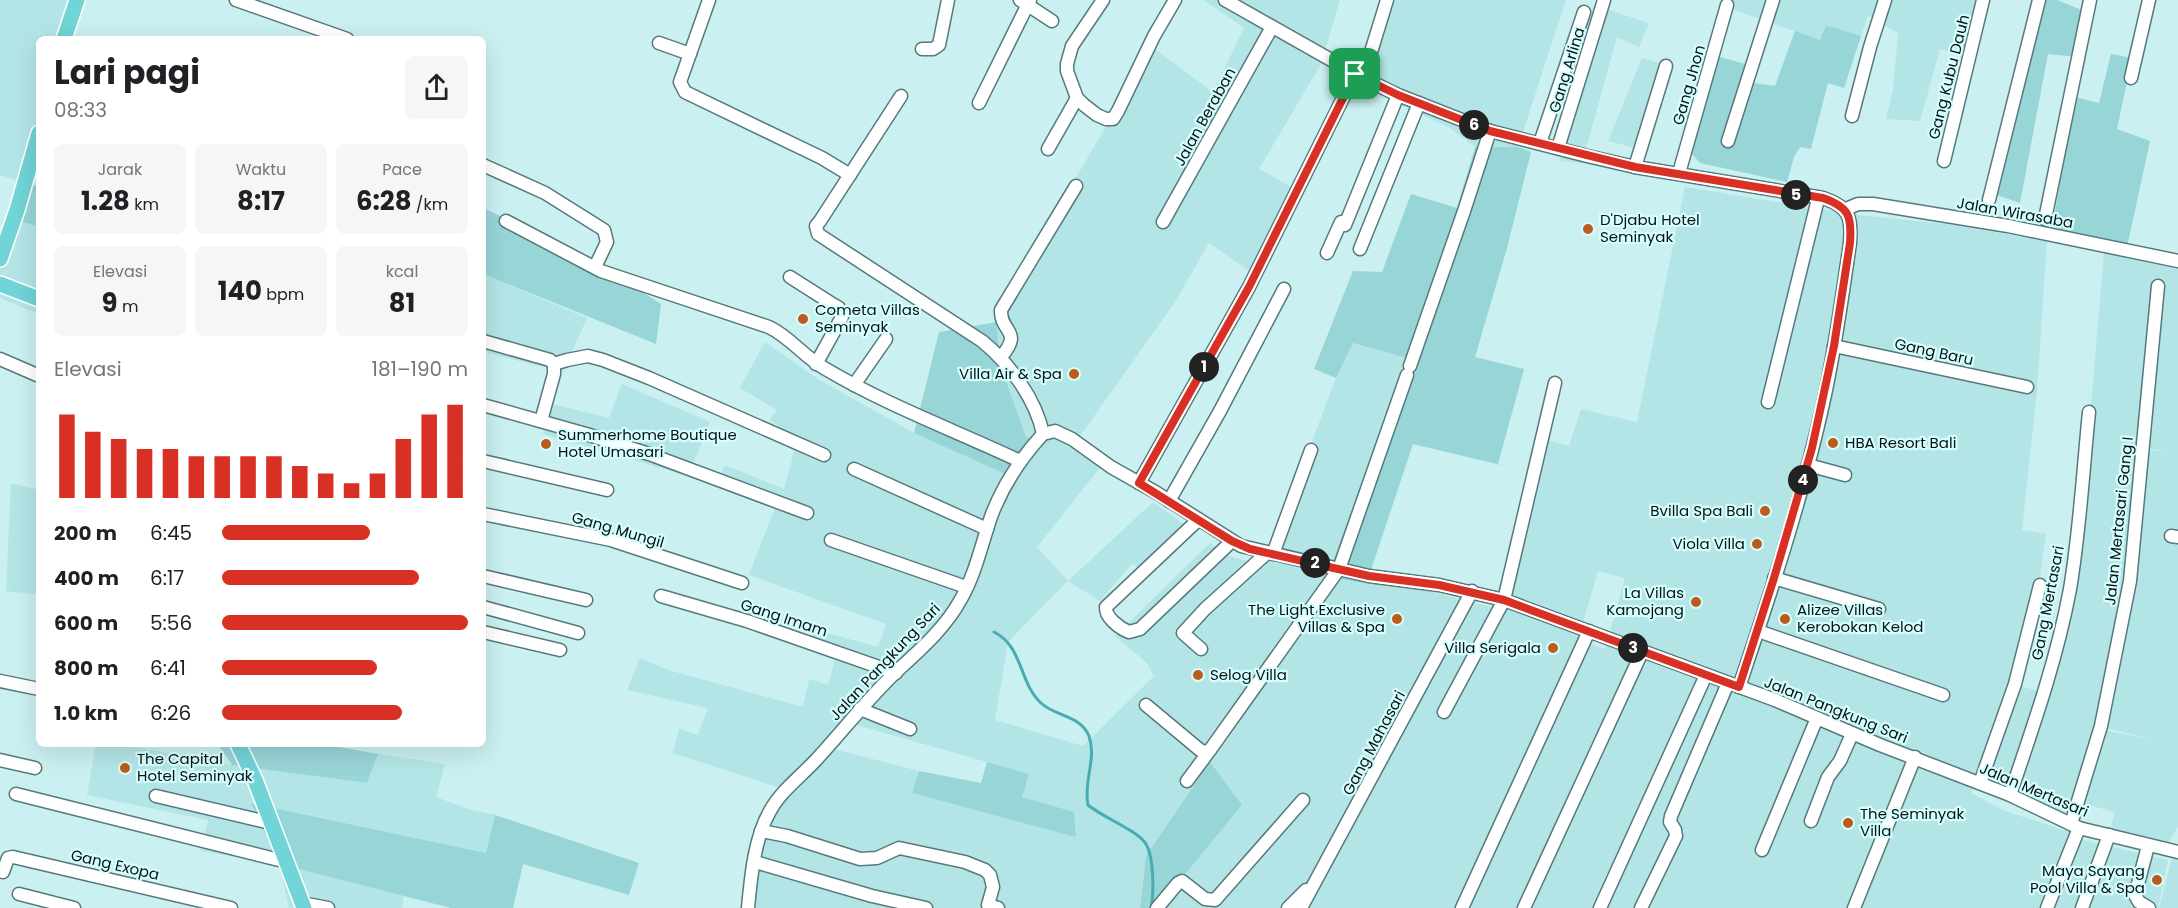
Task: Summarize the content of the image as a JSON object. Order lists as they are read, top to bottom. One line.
{"streets":{"street":["Gang Arlina","Gang Kubu Dauh","Gang Jhon","Jalan Beraban","Jalan Wirasaba","Gang Baru","Jalan Mertasari Gang I","Gang Mungil","Gang Mertasari","Gang Imam","Jalan Pangkung Sari","Gang Mahasari","Jalan Mertasari","Gang Exopa"]},"crossings":[["Jalan Mertasari Gang I","Jalan Mertasari"],["Gang Mertasari","Jalan Mertasari"],["Gang Imam","Jalan Pangkung Sari"],["Jalan Pangkung Sari","Gang Mahasari"],["Jalan Pangkung Sari","Jalan Mertasari"]],"places":["D'Djabu Hotel Seminyak","Cometa Villas Seminyak","Villa Air & Spa","HBA Resort Bali","Summerhome Boutique Hotel Umasari","Bvilla Spa Bali","Viola Villa","La Villas Kamojang","The Light Exclusive Villas & Spa","Alizee Villas Kerobokan Kelod","Villa Serigala","Selog Villa","The Capital Hotel Seminyak","The Seminyak Villa","Maya Sayang Pool Villa & Spa"],"page":{"heading":["Lari pagi","08:33"],"pins":["6","5","1","4","2","3"],"stats":[["Jarak","1.28 km"],["Waktu","8:17"],["Pace","6:28 /km"],["Elevasi","9 m"],["140 bpm"],["kcal","81"]],"chart":["Elevasi","181–190 m"],"list":[{"name":"200 m","note":"6:45"},{"name":"400 m","note":"6:17"},{"name":"600 m","note":"5:56"},{"name":"800 m","note":"6:41"},{"name":"1.0 km","note":"6:26"}]}}
